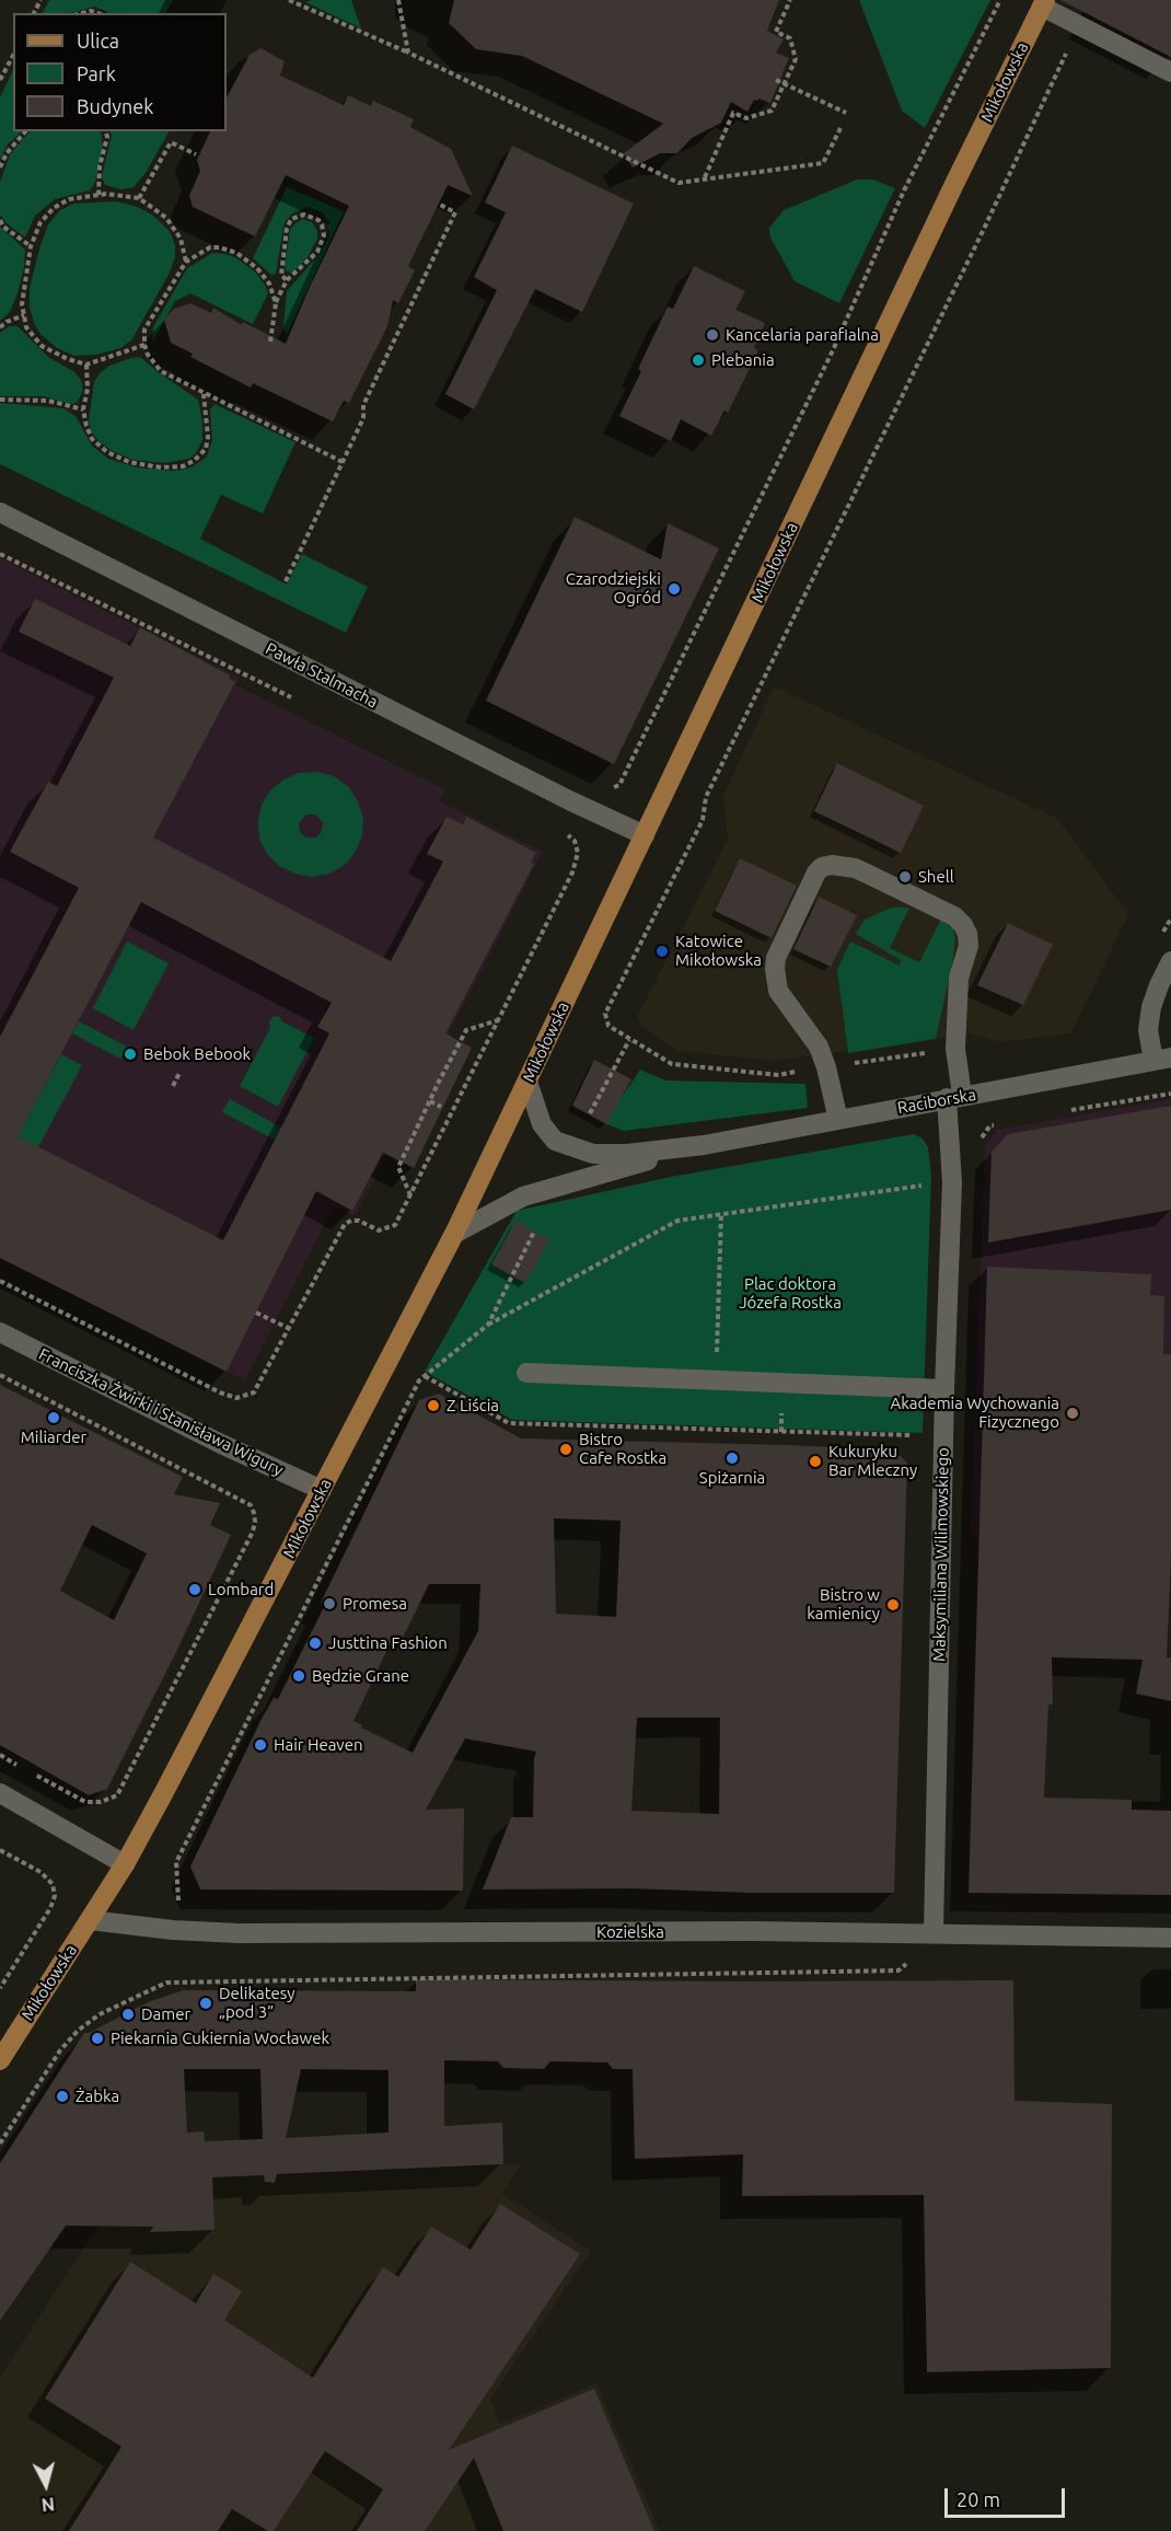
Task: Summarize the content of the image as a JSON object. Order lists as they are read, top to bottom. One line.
{"streets":{"main road":["Mikołowska"],"street":["Pawła Stalmacha","Raciborska","Franciszka Żwirki i Stanisława Wigury","Maksymiliana Wilimowskiego","Kozielska"]},"crossings":[["Mikołowska","Pawła Stalmacha"],["Mikołowska","Raciborska"],["Mikołowska","Franciszka Żwirki i Stanisława Wigury"],["Mikołowska","Kozielska"],["Raciborska","Maksymiliana Wilimowskiego"],["Maksymiliana Wilimowskiego","Kozielska"]],"parks":["Plac doktora Józefa Rostka"],"places":["Kancelaria parafialna","Plebania","Czarodziejski Ogród","Shell","Katowice Mikołowska","Bebok Bebook","Z Liścia","Akademia Wychowania Fizycznego","Miliarder","Bistro Cafe Rostka","Spiżarnia","Kukuryku Bar Mleczny","Lombard","Promesa","Bistro w kamienicy","Justtina Fashion","Będzie Grane","Hair Heaven","Delikatesy „pod 3”","Damer","Piekarnia Cukiernia Wocławek","Żabka"],"legend":["Ulica","Park","Budynek"],"scale_bar":"20 m","north":"bottom"}
